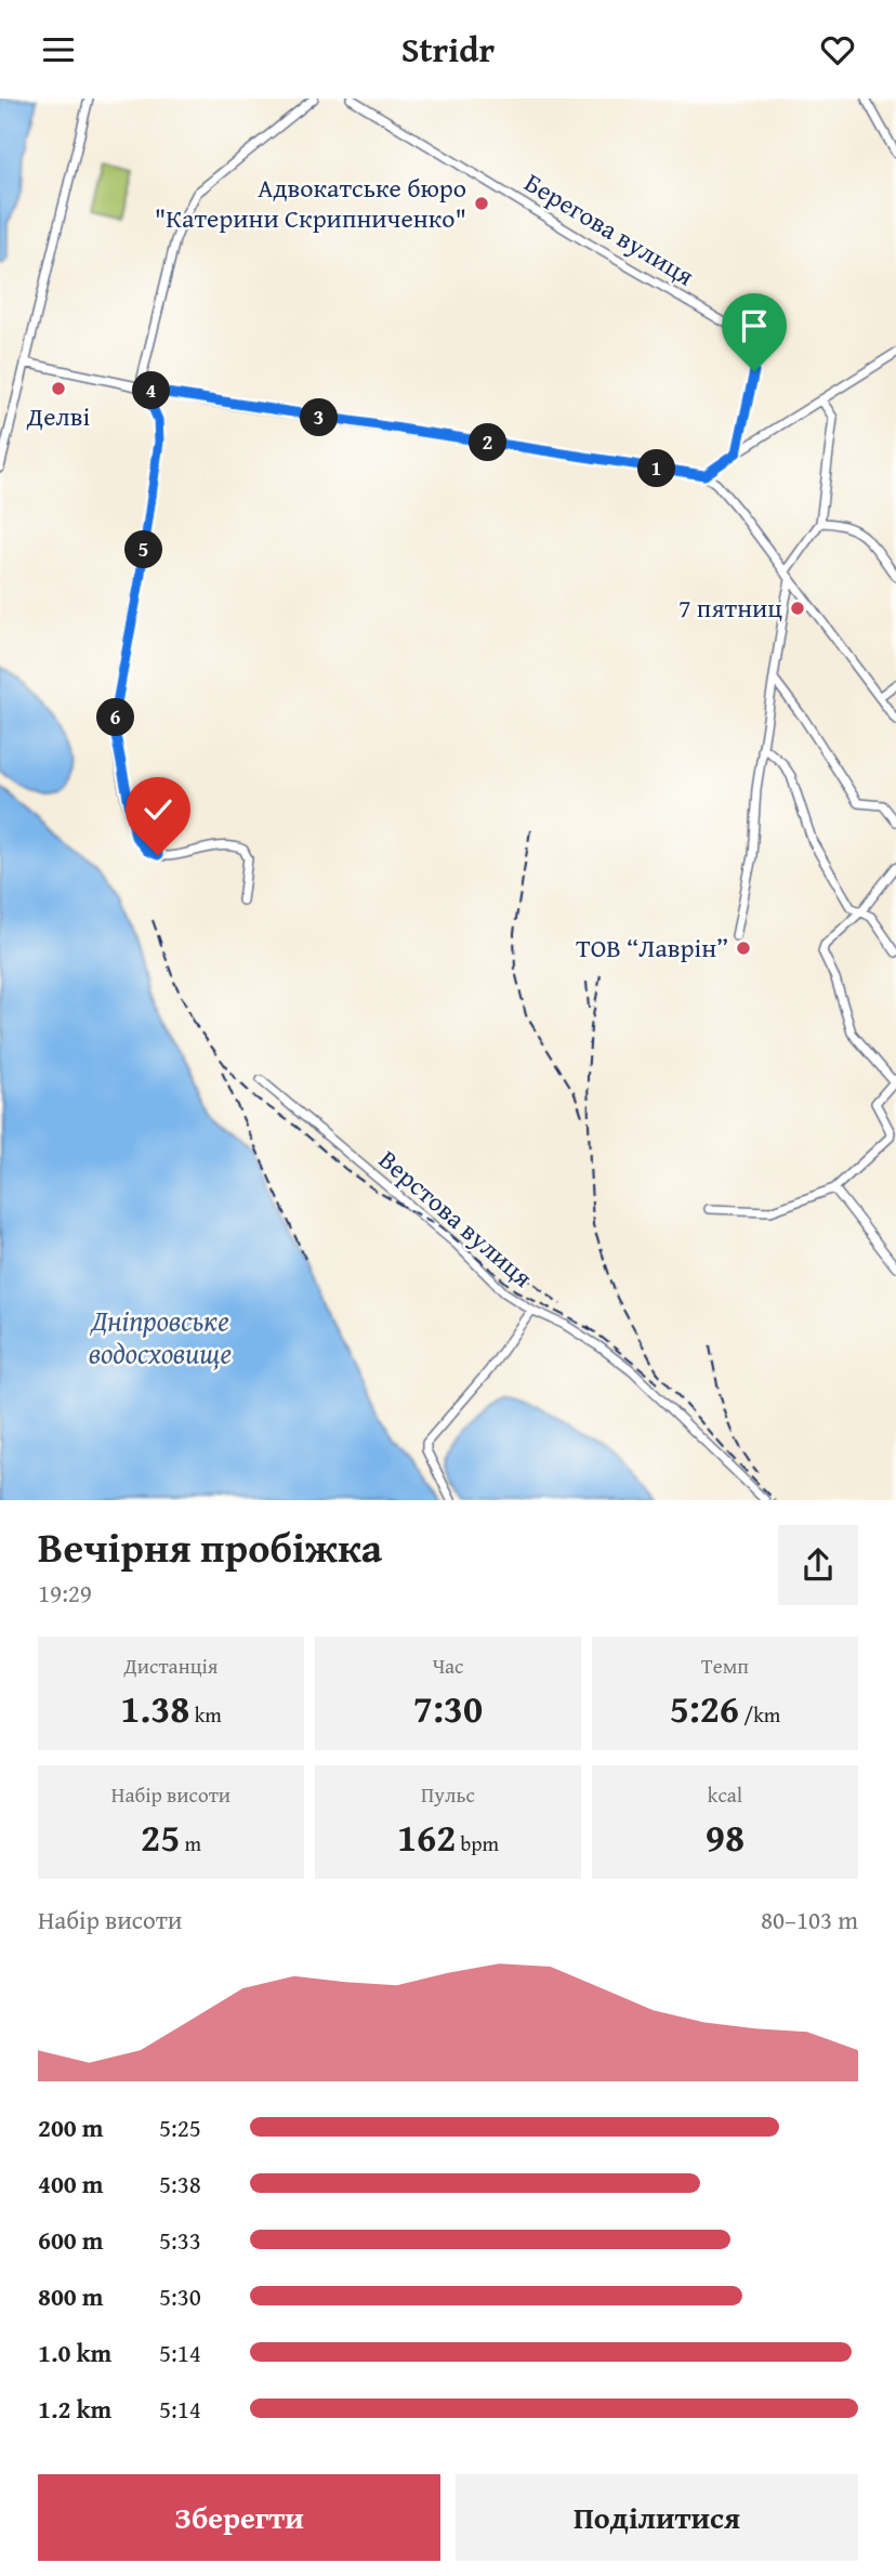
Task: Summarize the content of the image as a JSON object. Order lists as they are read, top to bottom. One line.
{"streets":{"street":["Берегова вулиця","Верстова вулиця"]},"water":["Дніпровське водосховище"],"places":["Адвокатське бюро \"Катерини Скрипниченко\"","Делві","7 пятниц","ТОВ “Лаврін”"],"page":{"header":"Stridr","pins":["4","3","2","1","5","6"],"heading":["Вечірня пробіжка","19:29"],"stats":[["Дистанція","1.38 km"],["Час","7:30"],["Темп","5:26 /km"],["Набір висоти","25 m"],["Пульс","162 bpm"],["kcal","98"]],"chart":["Набір висоти","80–103 m"],"list":[{"name":"200 m","note":"5:25"},{"name":"400 m","note":"5:38"},{"name":"600 m","note":"5:33"},{"name":"800 m","note":"5:30"},{"name":"1.0 km","note":"5:14"},{"name":"1.2 km","note":"5:14"}],"buttons":["Зберегти","Поділитися"]}}
